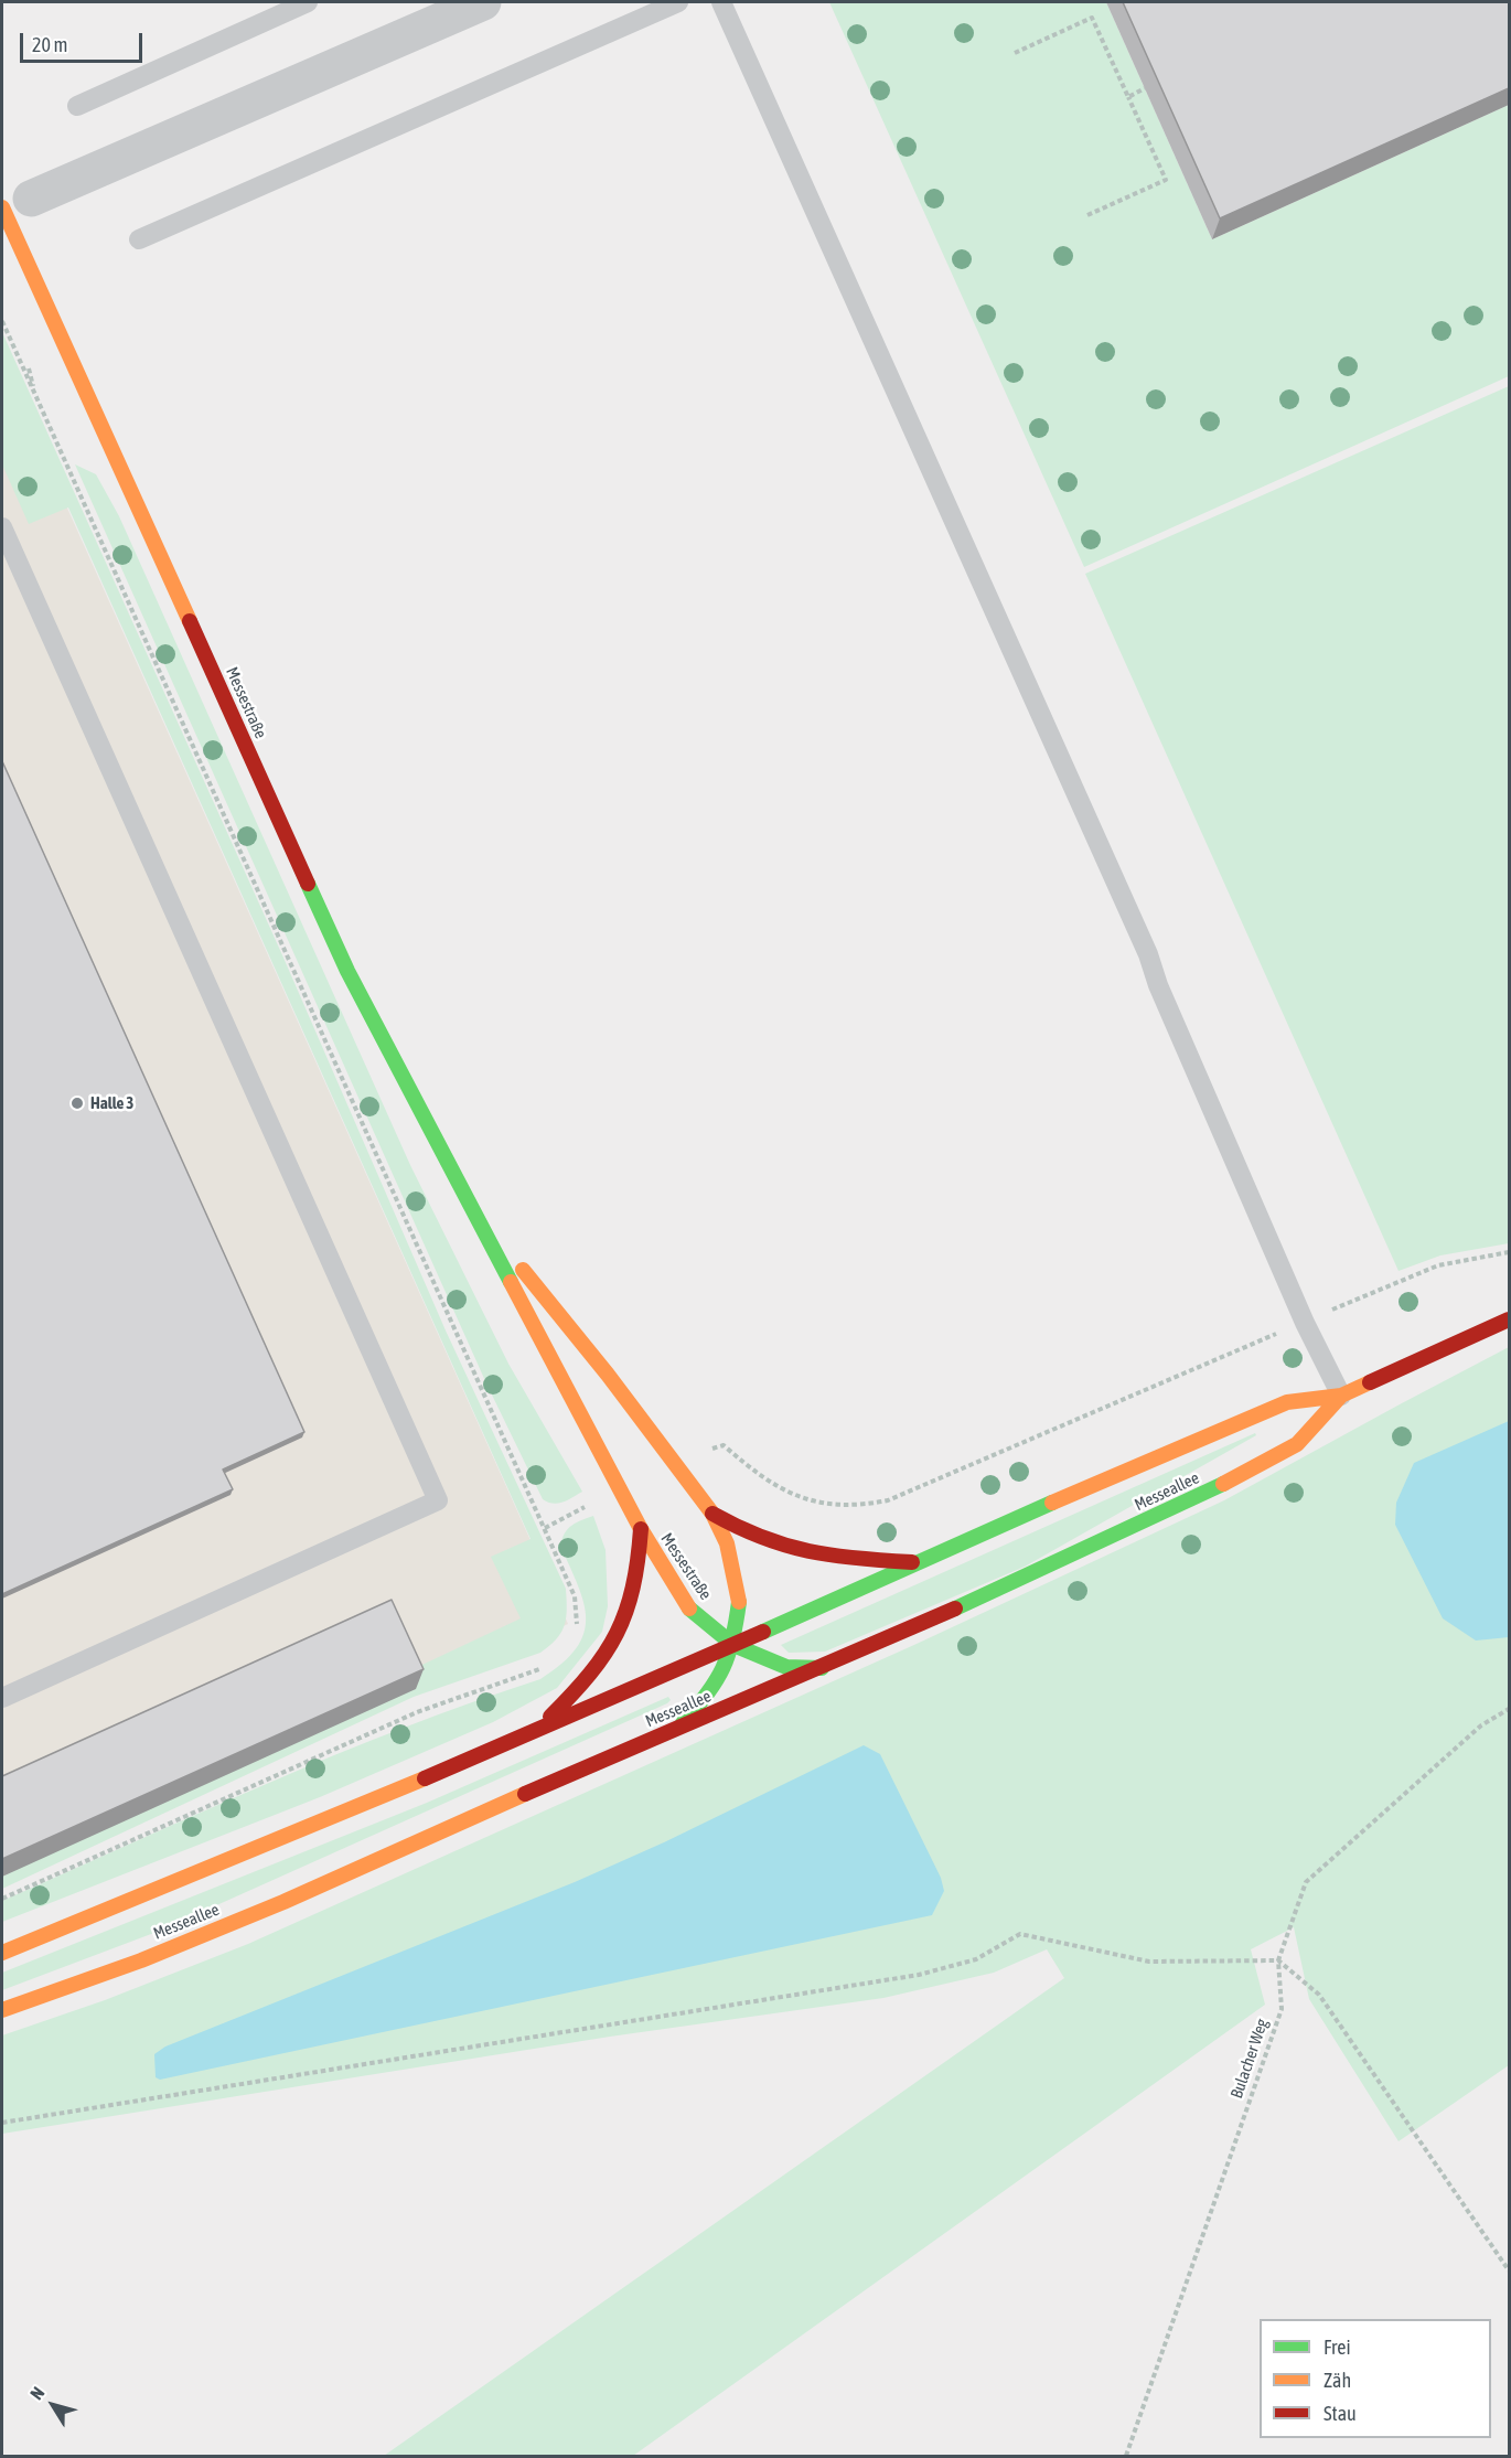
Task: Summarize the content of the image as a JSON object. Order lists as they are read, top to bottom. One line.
{"streets":{"street":["Messestraße","Messeallee"],"path":["Bulacher Weg"]},"crossings":[["Messestraße","Messeallee"]],"places":["Halle 3"],"legend":["Frei","Zäh","Stau"],"scale_bar":"20 m","north":"top left"}
